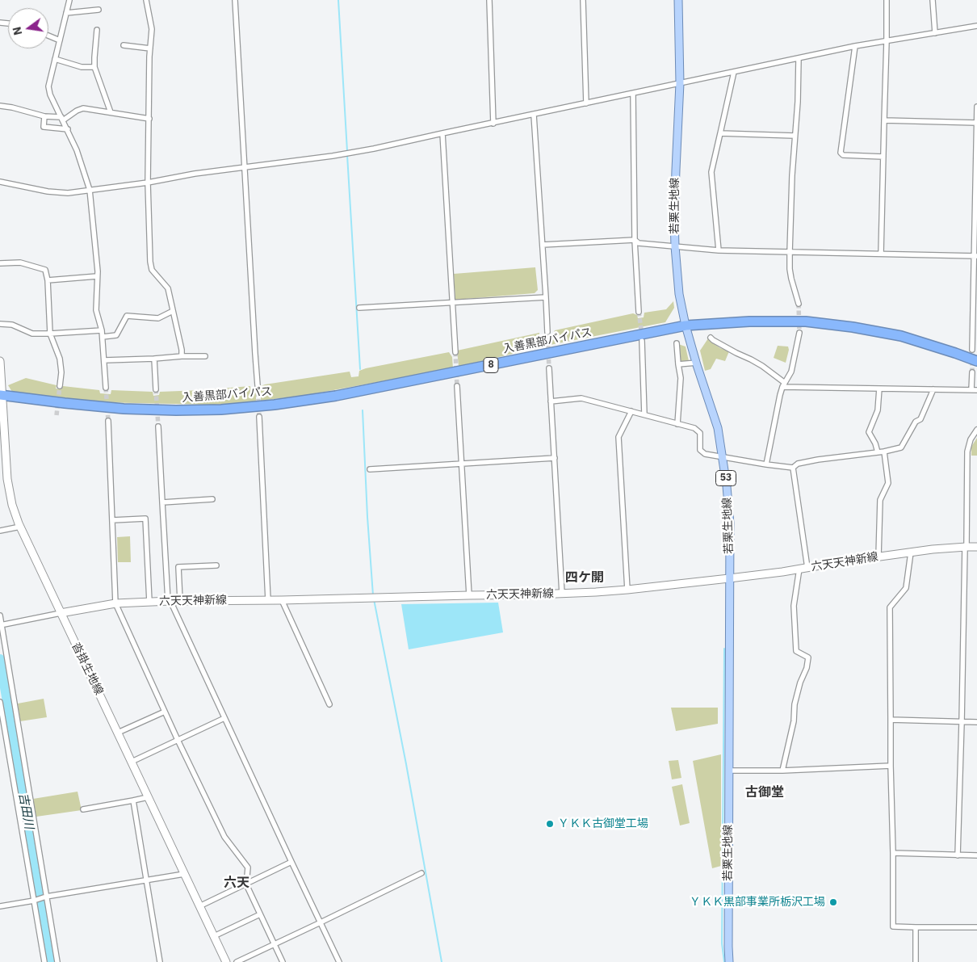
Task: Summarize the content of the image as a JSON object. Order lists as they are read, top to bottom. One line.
{"streets":{"highway":["入善黒部バイパス","8"],"main road":["若栗生地線","53","六天天神新線","沓掛生地線"]},"crossings":[["若栗生地線","入善黒部バイパス"],["若栗生地線","六天天神新線"],["入善黒部バイパス","沓掛生地線"],["六天天神新線","沓掛生地線"]],"districts":["四ケ開","古御堂","六天"],"water":["吉田川"],"places":["ＹＫＫ古御堂工場","ＹＫＫ黒部事業所栃沢工場"],"north":"left"}
